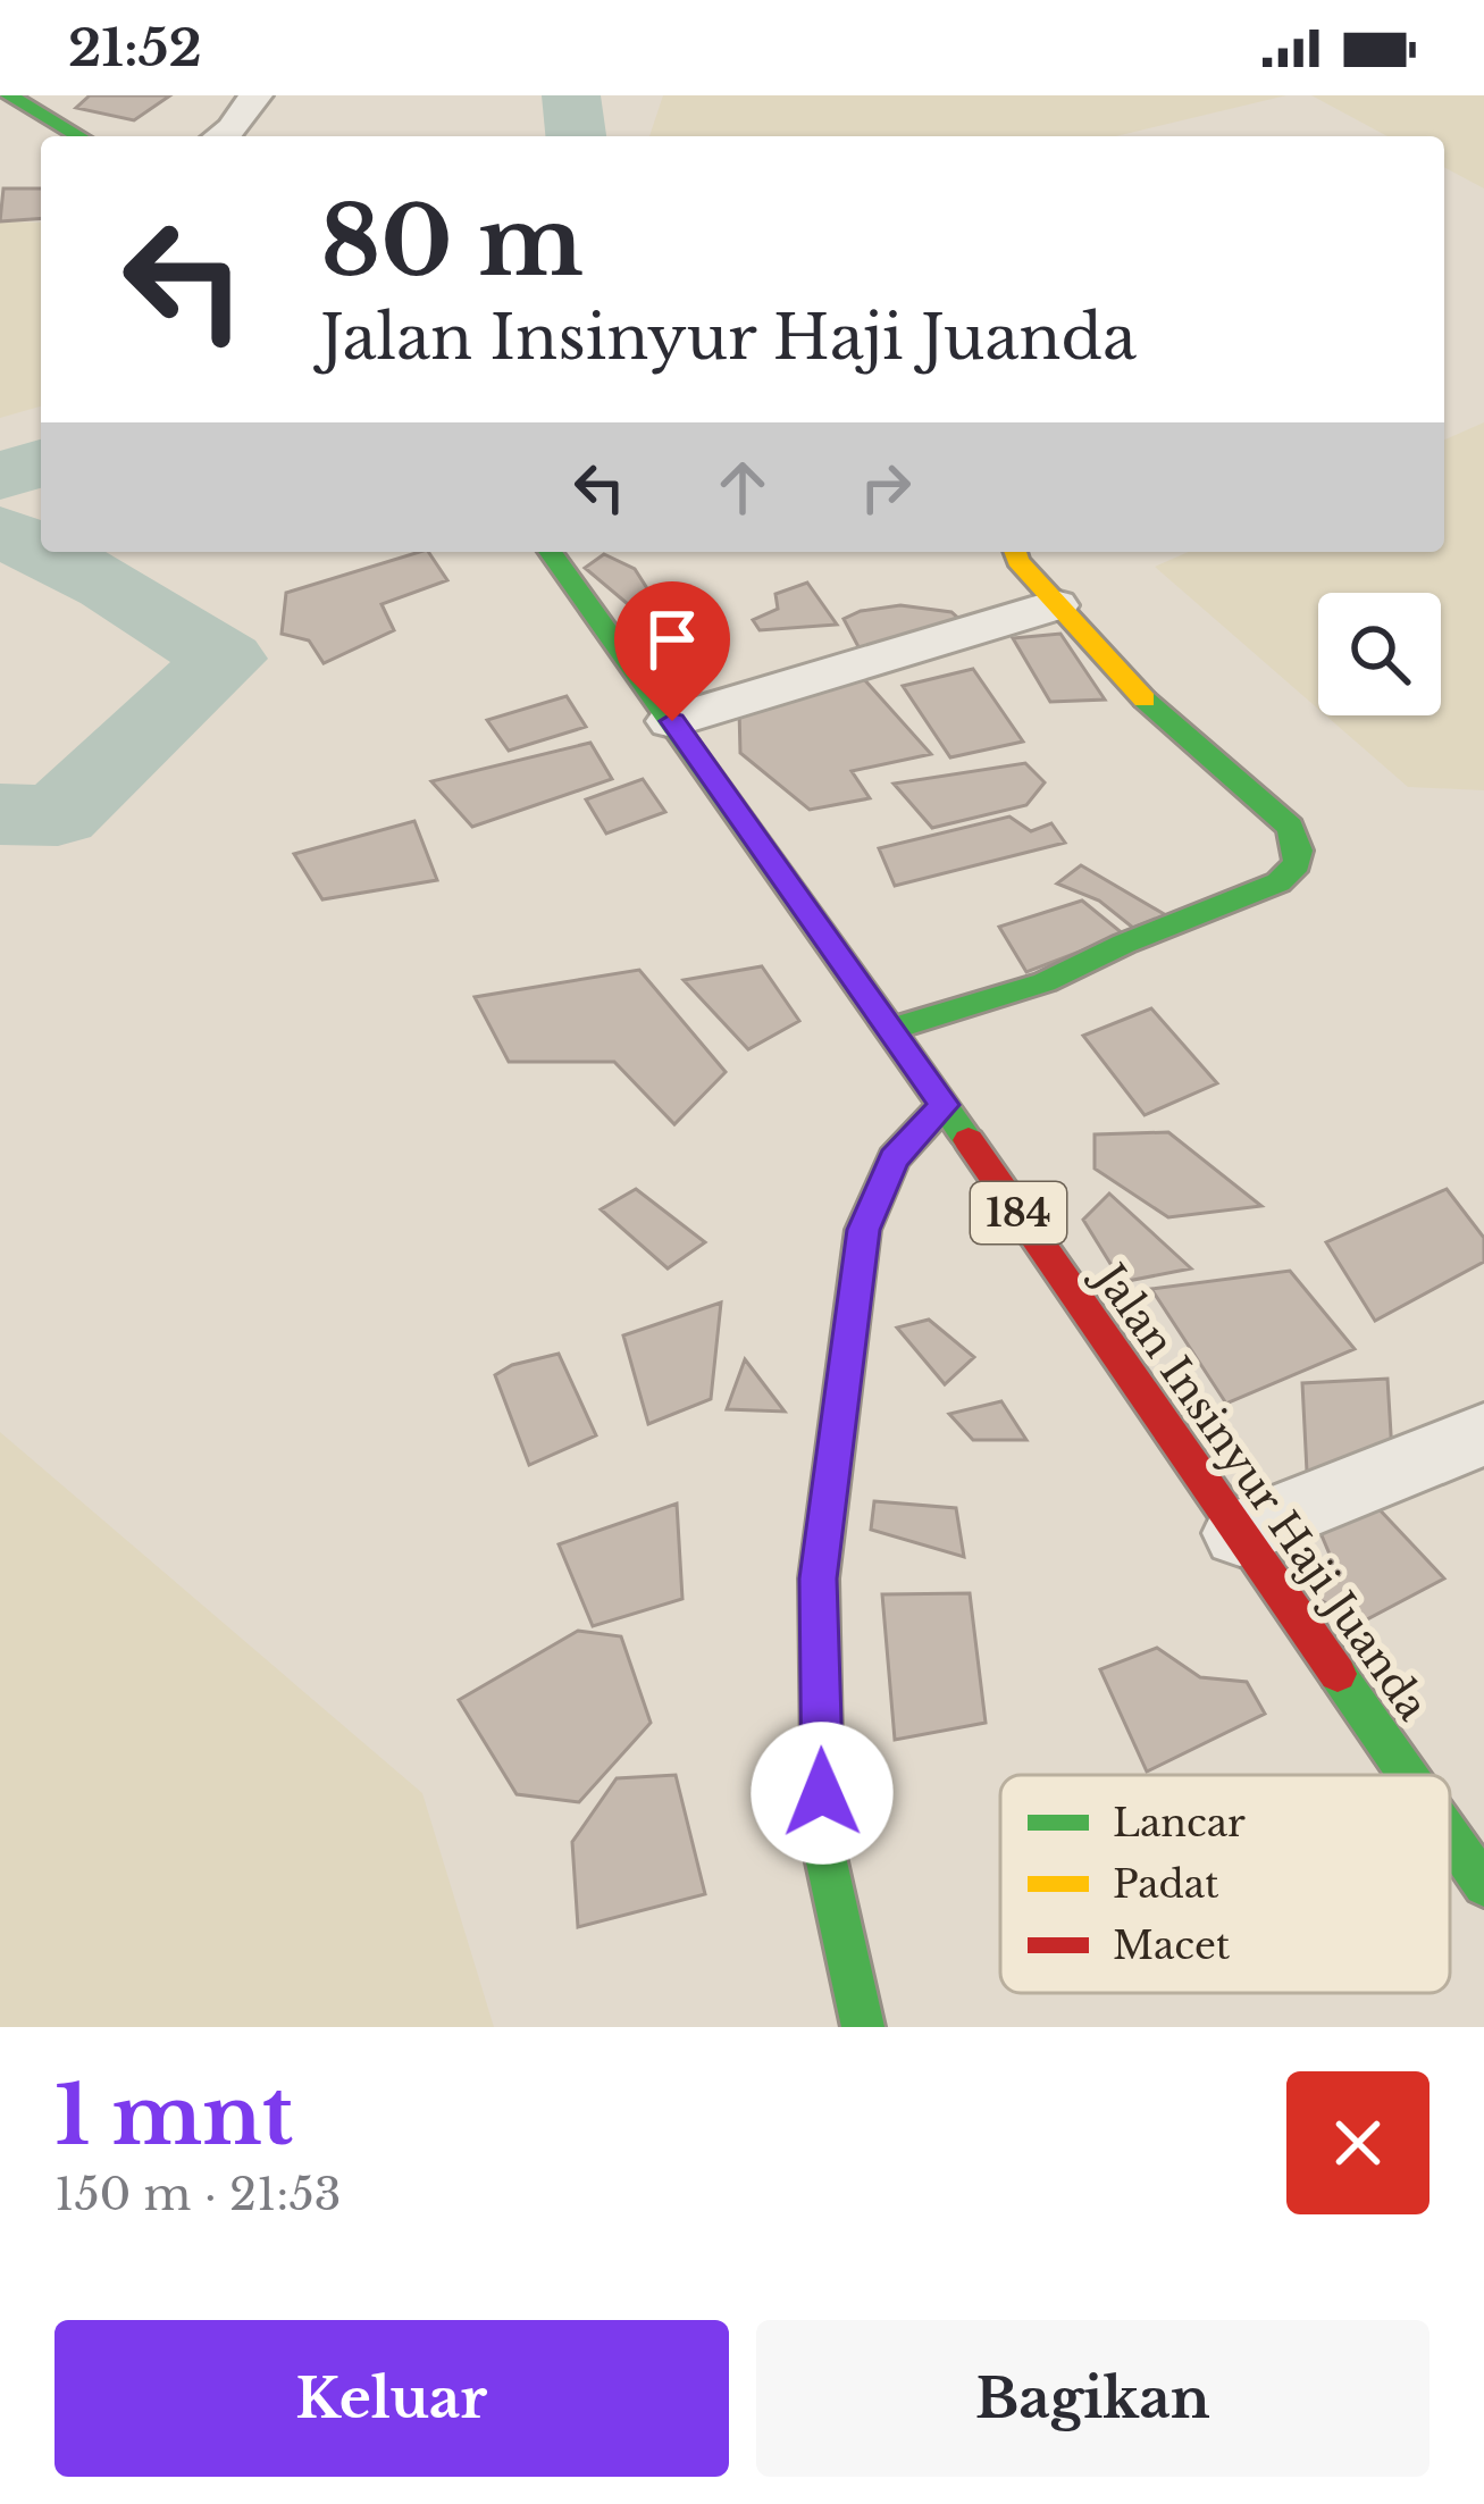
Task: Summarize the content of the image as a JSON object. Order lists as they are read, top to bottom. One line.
{"streets":{"main road":["184","Jalan Insinyur Haji Juanda"]},"legend":["Lancar","Padat","Macet"],"page":{"status":"21:52","turn":["80 m","Jalan Insinyur Haji Juanda"],"heading":["1 mnt","150 m · 21:53"],"buttons":["Keluar","Bagikan"]}}
